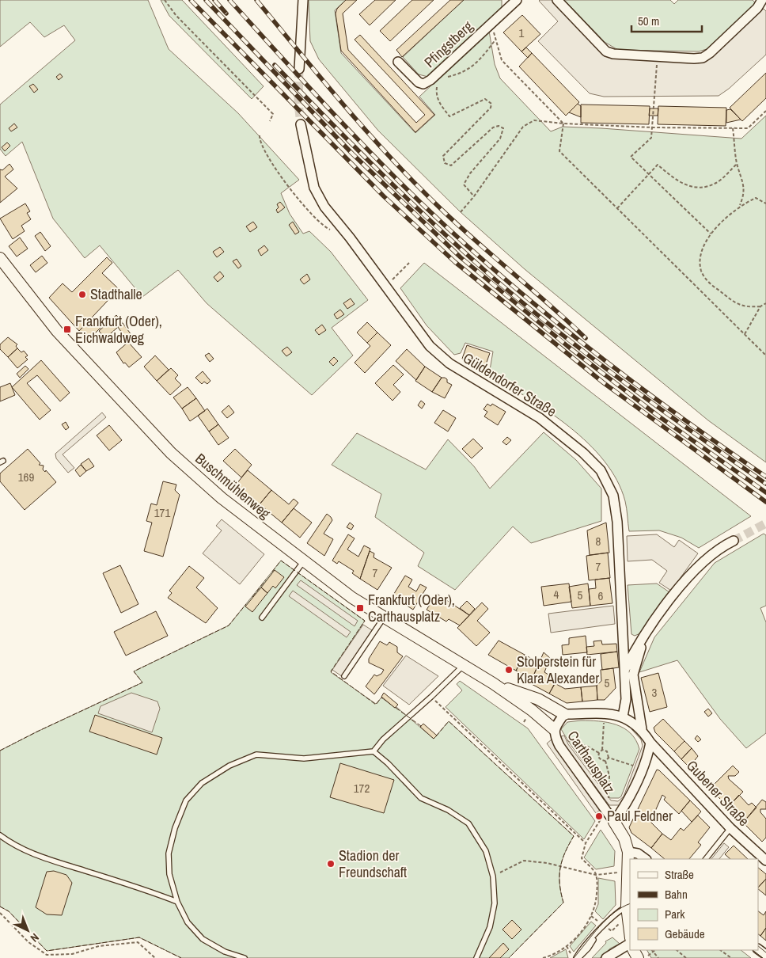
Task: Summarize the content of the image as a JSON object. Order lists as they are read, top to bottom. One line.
{"streets":{"street":["Pfingstberg","Güldendorfer Straße","Buschmühlenweg","Carthausplatz","Gubener Straße"]},"crossings":[["Güldendorfer Straße","Carthausplatz"],["Buschmühlenweg","Carthausplatz"],["Carthausplatz","Gubener Straße"]],"places":{"other":["Stadthalle","Stolperstein für Klara Alexander","Paul Feldner","Stadion der Freundschaft"],"transit":["Frankfurt (Oder), Eichwaldweg","Frankfurt (Oder), Carthausplatz"]},"house_numbers":["1","169","171","8","7","7","4","5","6","5","3","172"],"legend":["Straße","Bahn","Park","Gebäude"],"scale_bar":"50 m","north":"bottom right"}
